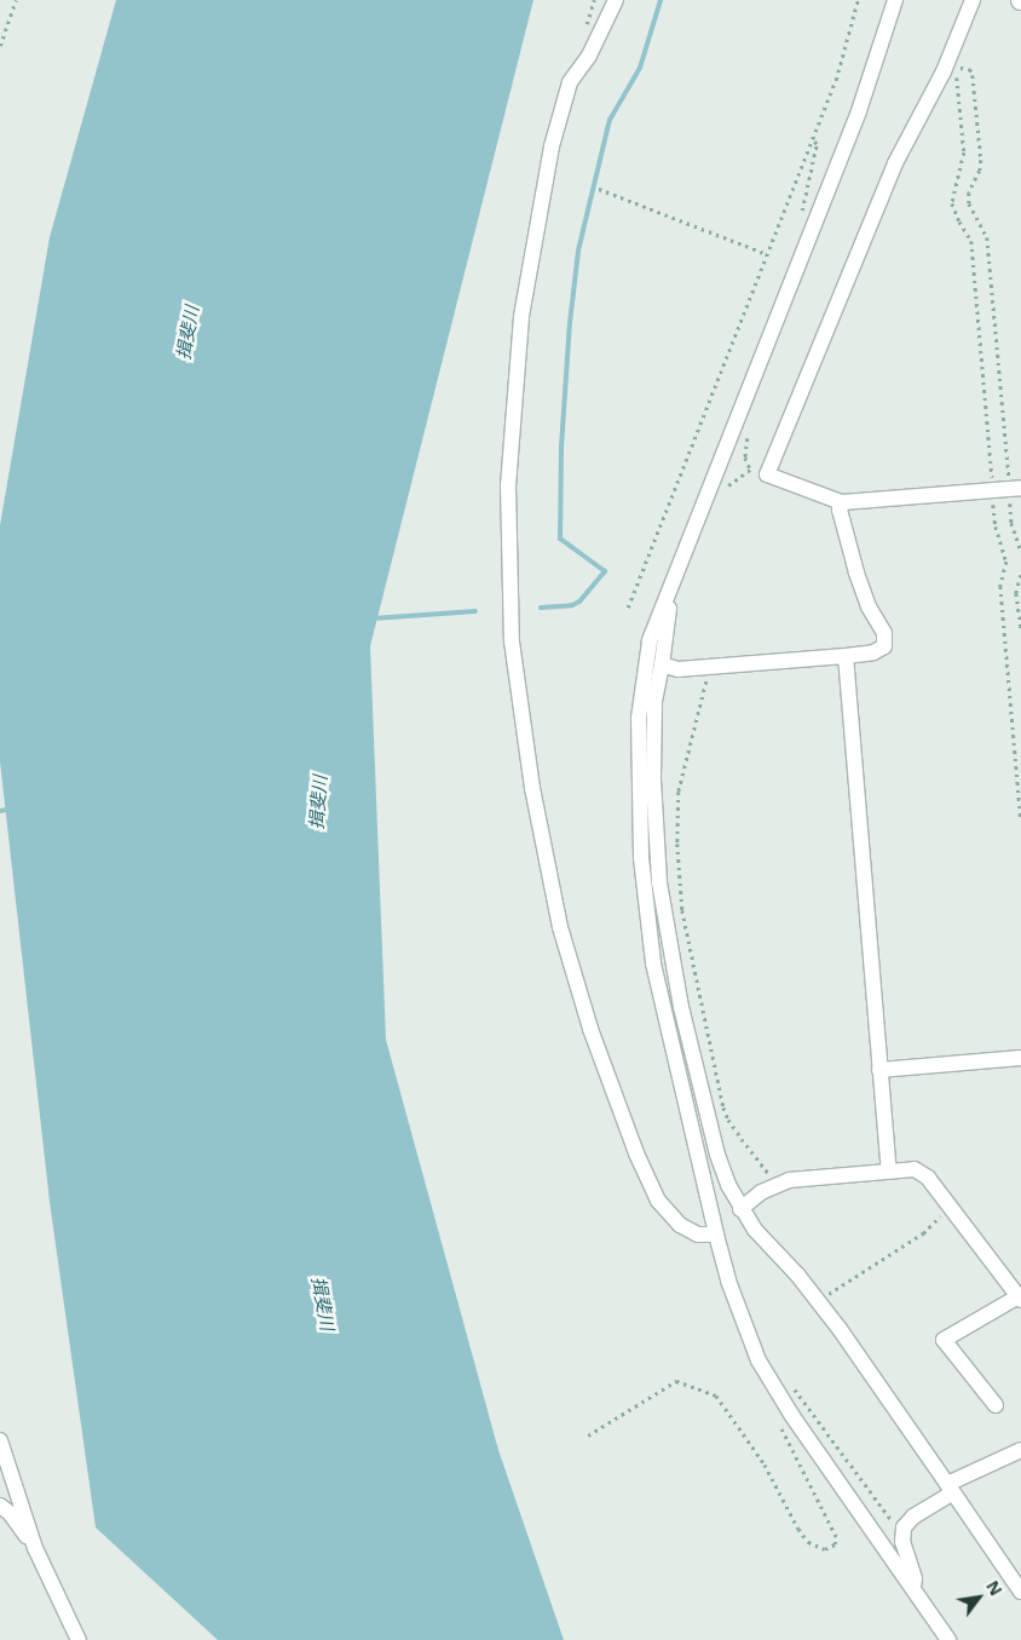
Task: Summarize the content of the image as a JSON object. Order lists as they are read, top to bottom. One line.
{"water":["揖斐川"],"north":"top right"}
